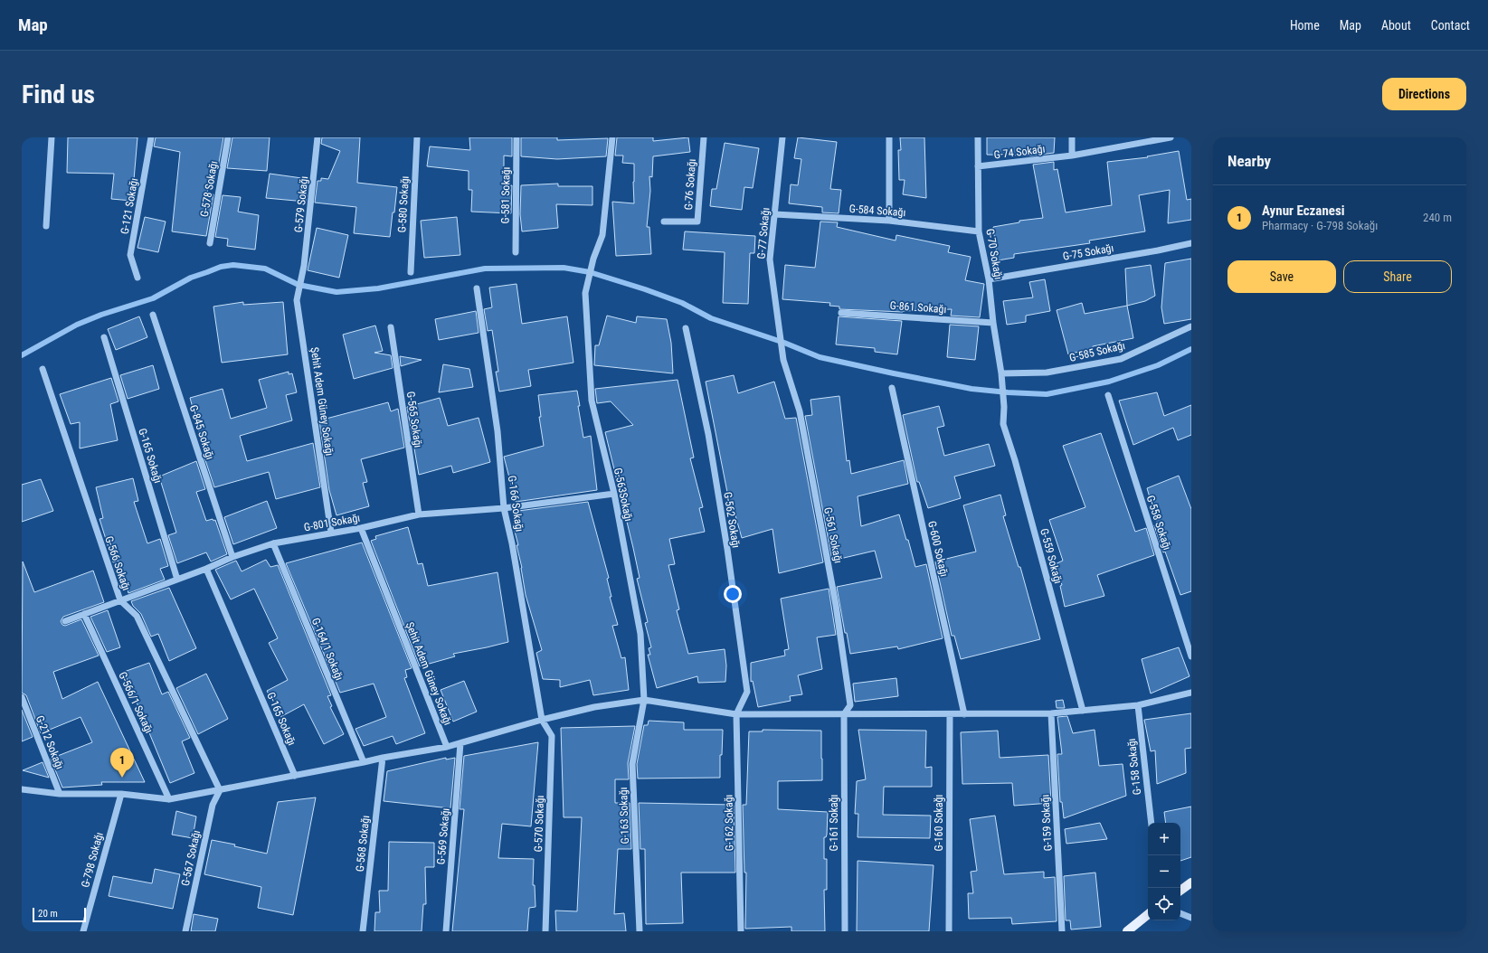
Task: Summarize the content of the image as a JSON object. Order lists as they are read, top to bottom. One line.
{"streets":{"street":["G-74 Sokağı","G-76 Sokağı","G-578 Sokağı","G-581 Sokağı","G-579 Sokağı","G-580 Sokağı","G-121 Sokağı","G-584 Sokağı","G-77 Sokağı","G-75 Sokağı","G-70 Sokağı","G-861 Sokağı","G-585 Sokağı","Şehit Adem Güney Sokağı","G-565 Sokağı","G-845 Sokağı","G-165 Sokağı","G-563Sokağı","G-166 Sokağı","G-562 Sokağı","G-801 Sokağı","G-558 Sokağı","G-561 Sokağı","G-600 Sokağı","G-559 Sokağı","G-566 Sokağı","G-164/1 Sokağı","G-566/1 Sokağı","G-212 Sokağı","G-158 Sokağı","G-163 Sokağı","G-162 Sokağı","G-161 Sokağı","G-160 Sokağı","G-159 Sokağı","G-570 Sokağı","G-569 Sokağı","G-568 Sokağı","G-567 Sokağı","G-798 Sokağı"]},"crossings":[["G-74 Sokağı","G-70 Sokağı"],["G-579 Sokağı","Şehit Adem Güney Sokağı"],["G-584 Sokağı","G-77 Sokağı"],["G-584 Sokağı","G-70 Sokağı"],["G-77 Sokağı","G-561 Sokağı"],["G-75 Sokağı","G-70 Sokağı"],["G-70 Sokağı","G-861 Sokağı"],["G-70 Sokağı","G-585 Sokağı"],["G-70 Sokağı","G-559 Sokağı"],["G-585 Sokağı","G-559 Sokağı"],["Şehit Adem Güney Sokağı","G-801 Sokağı"],["G-565 Sokağı","G-801 Sokağı"],["G-845 Sokağı","G-801 Sokağı"],["G-165 Sokağı","G-801 Sokağı"],["G-563Sokağı","G-801 Sokağı"],["G-563Sokağı","G-163 Sokağı"],["G-166 Sokağı","G-801 Sokağı"],["G-166 Sokağı","G-570 Sokağı"],["G-562 Sokağı","G-162 Sokağı"],["G-801 Sokağı","G-566 Sokağı"],["G-801 Sokağı","G-164/1 Sokağı"],["G-801 Sokağı","G-566/1 Sokağı"],["G-561 Sokağı","G-161 Sokağı"],["G-566 Sokağı","G-567 Sokağı"]],"scale_bar":"20 m","page":{"header":"Map","nav":["Home","Map","About","Contact"],"buttons":["Directions",["Save","Share"]],"title":"Find us","heading":"Nearby","list":[{"mark":"1","name":"Aynur Eczanesi","note":"Pharmacy · G-798 Sokağı","value":"240 m"}],"pins":"1","map_buttons":["+","−"],"scale":"20 m"}}
